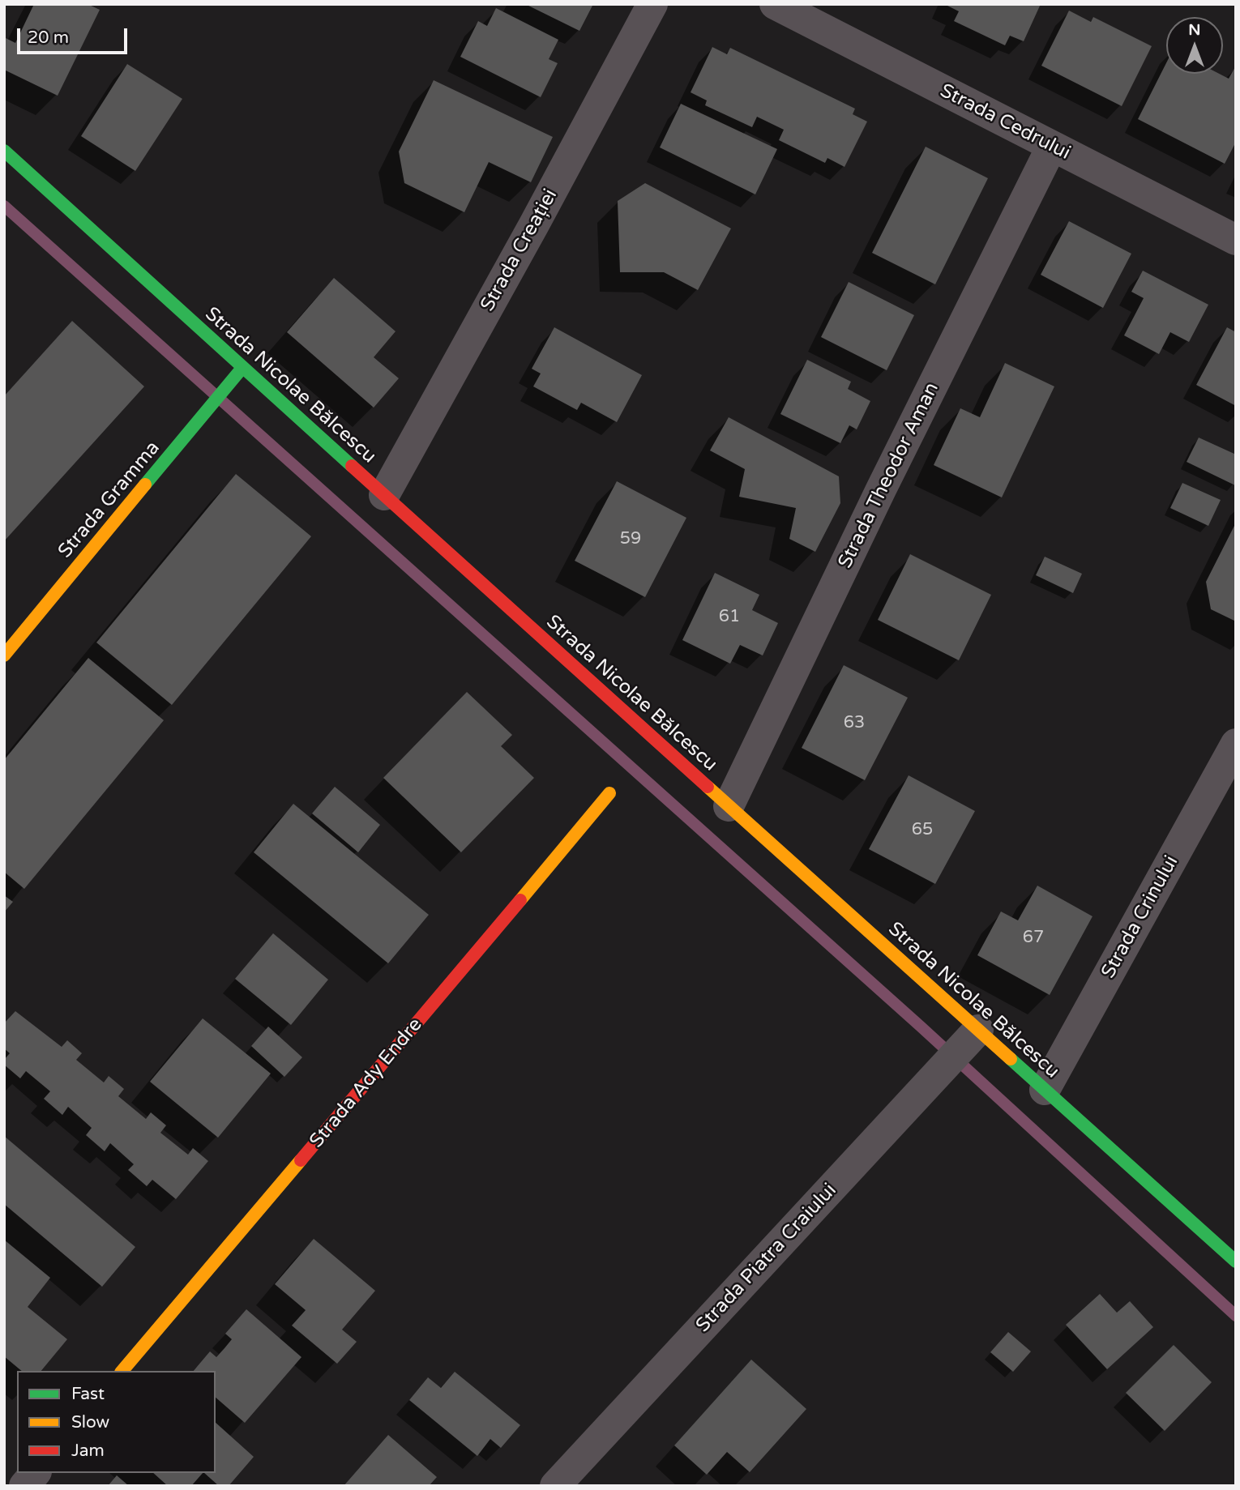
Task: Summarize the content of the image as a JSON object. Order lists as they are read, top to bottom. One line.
{"streets":{"street":["Strada Cedrului","Strada Creației","Strada Nicolae Bălcescu","Strada Theodor Aman","Strada Gramma","Strada Crinului","Strada Ady Endre","Strada Piatra Craiului"]},"crossings":[["Strada Cedrului","Strada Theodor Aman"],["Strada Creației","Strada Nicolae Bălcescu"],["Strada Nicolae Bălcescu","Strada Theodor Aman"],["Strada Nicolae Bălcescu","Strada Gramma"],["Strada Nicolae Bălcescu","Strada Crinului"],["Strada Nicolae Bălcescu","Strada Piatra Craiului"]],"house_numbers":["59","61","63","65","67"],"legend":["Fast","Slow","Jam"],"scale_bar":"20 m","north":"top"}
